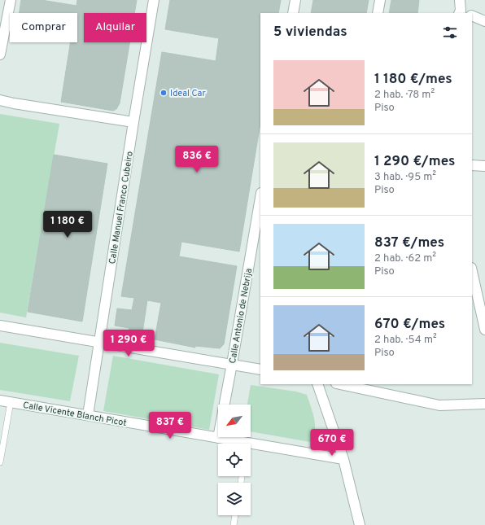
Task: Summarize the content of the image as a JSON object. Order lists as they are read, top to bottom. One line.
{"streets":{"street":["Calle Manuel Franco Cubeiro","Calle Antonio de Nebrija","Calle Vicente Blanch Picot"]},"crossings":[["Calle Manuel Franco Cubeiro","Calle Vicente Blanch Picot"],["Calle Antonio de Nebrija","Calle Vicente Blanch Picot"]],"places":["Ideal Car"],"north":"bottom left","page":{"chip":["Comprar","Alquilar"],"heading":"5 viviendas","list":[{"name":"1 180 €/mes","note":"2 hab. · 78 m² · Piso"},{"name":"1 290 €/mes","note":"3 hab. · 95 m² · Piso"},{"name":"837 €/mes","note":"2 hab. · 62 m² · Piso"},{"name":"670 €/mes","note":"2 hab. · 54 m² · Piso"}],"price":["836 €","1 180 €","1 290 €","837 €","670 €"]}}
